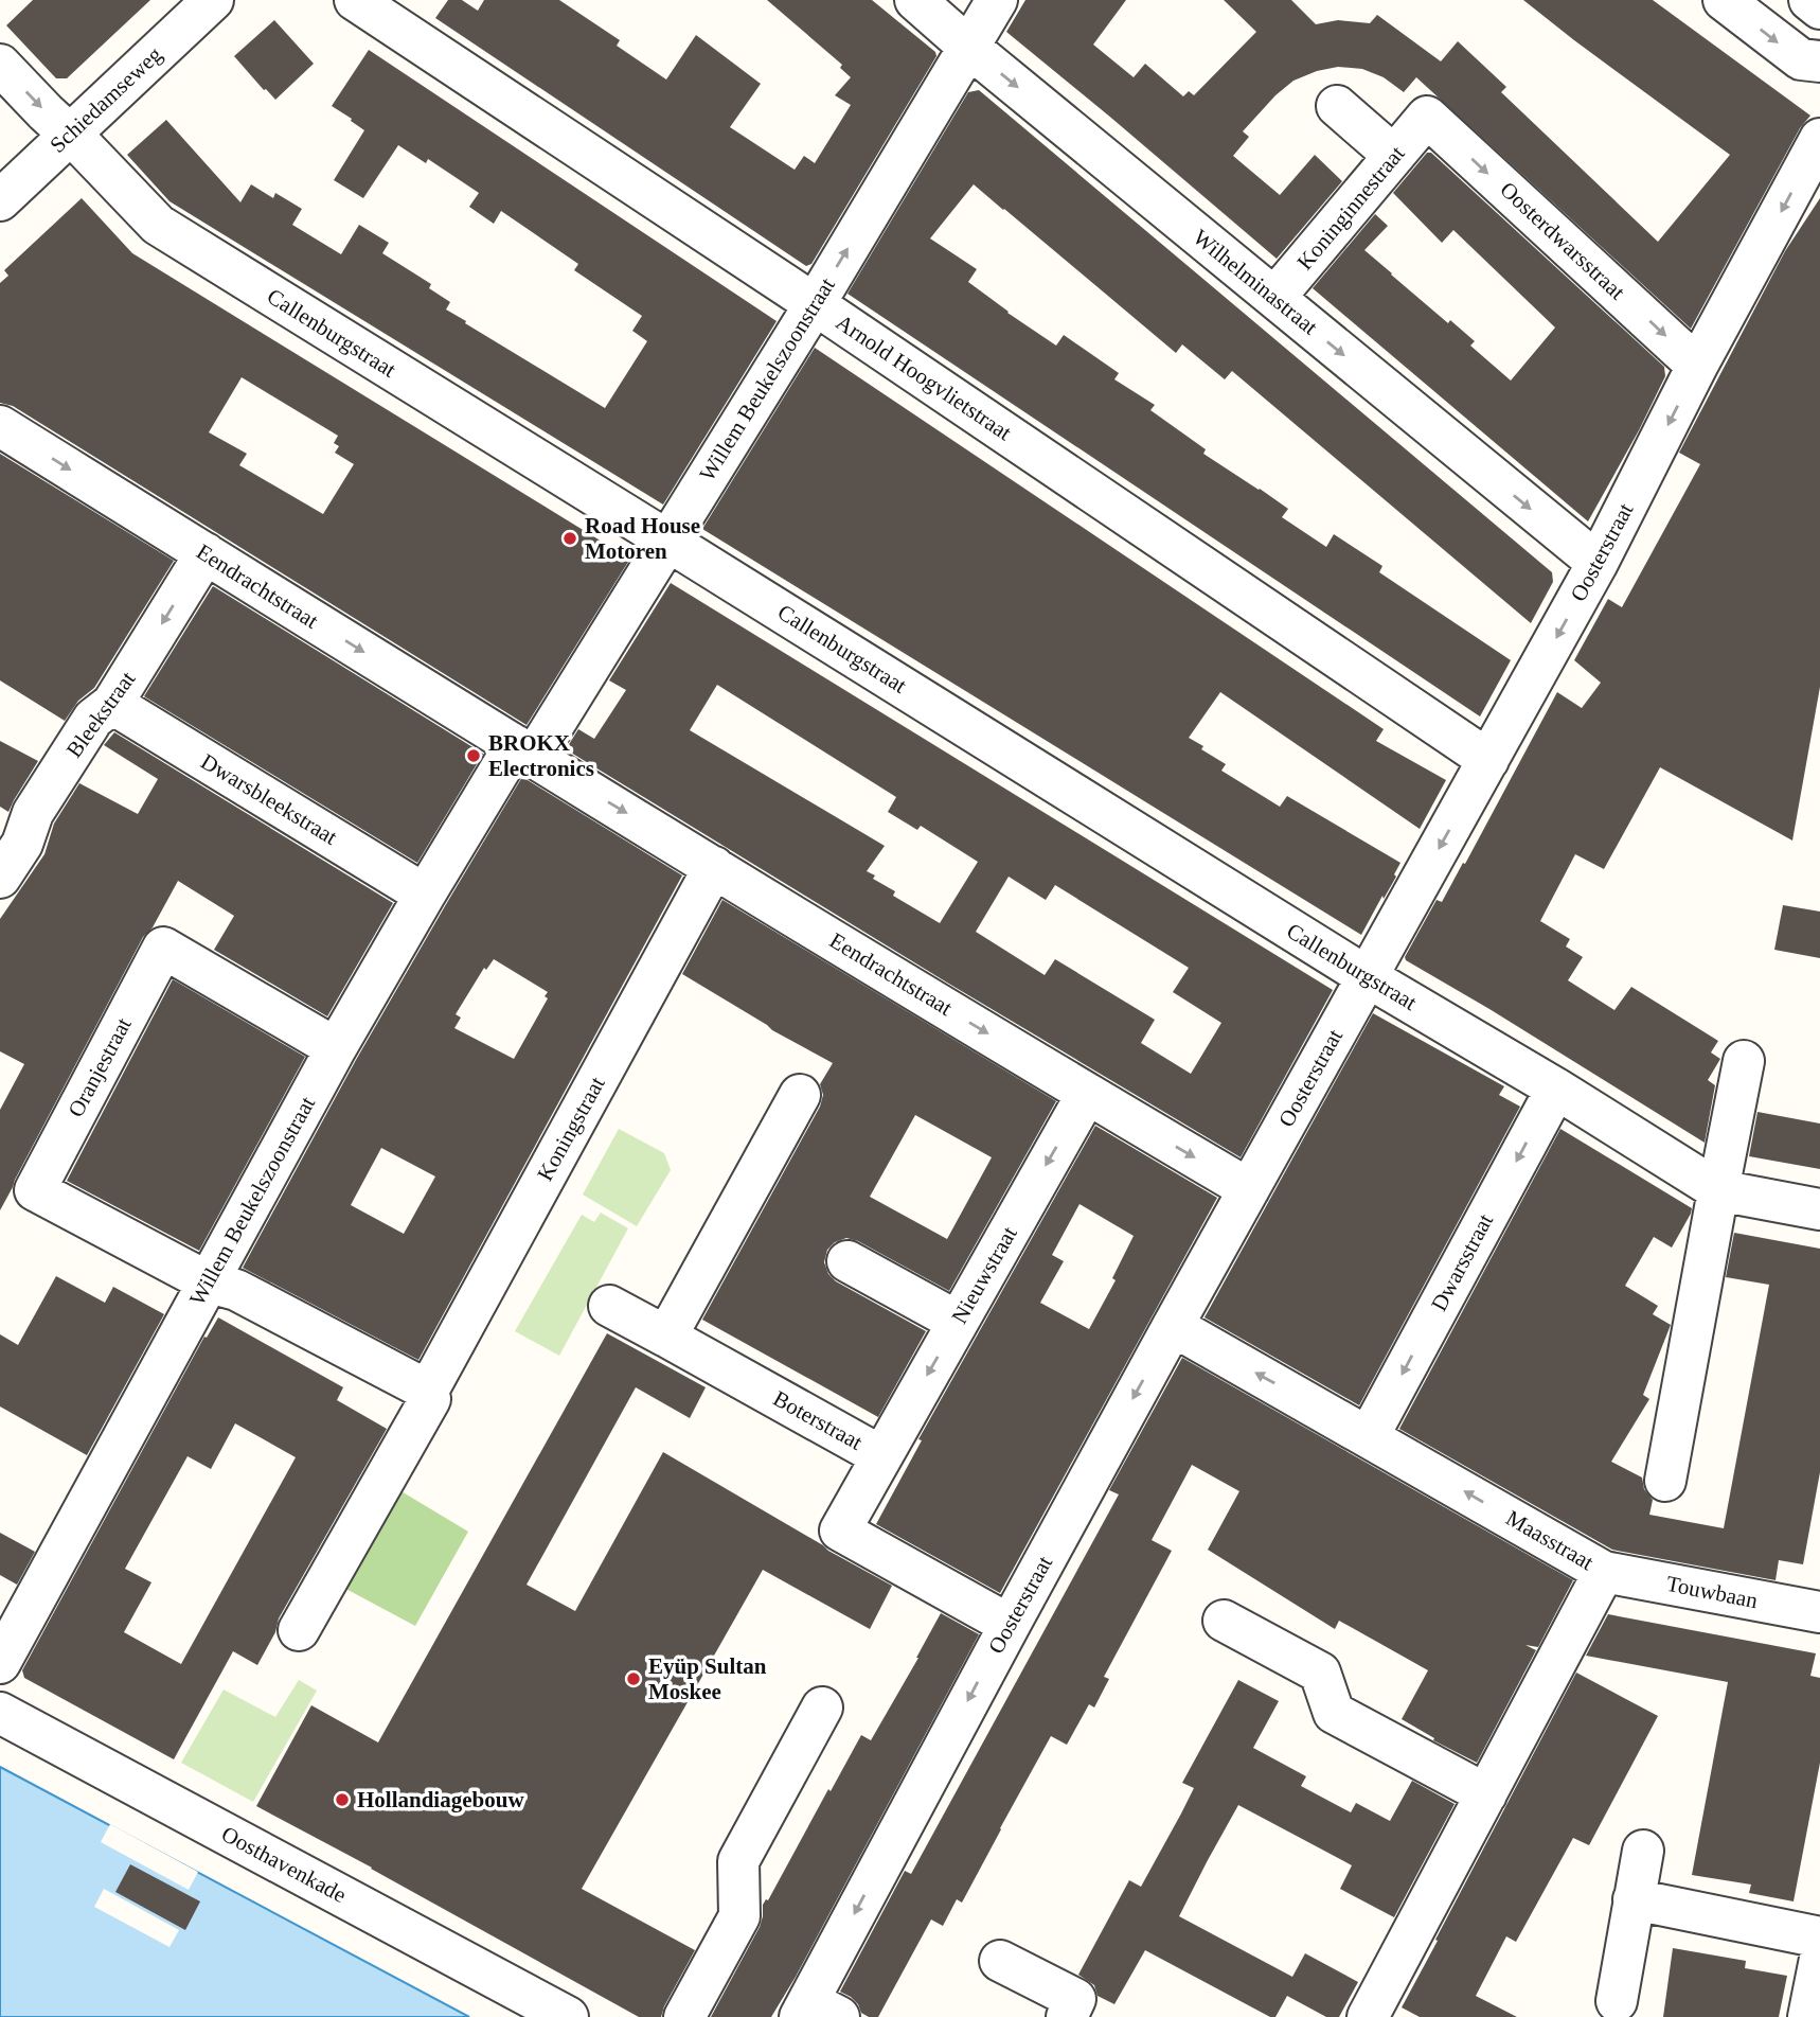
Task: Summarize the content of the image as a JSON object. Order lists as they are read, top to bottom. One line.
{"streets":{"street":["Schiedamseweg","Koninginnestraat","Oosterdwarsstraat","Wilhelminastraat","Callenburgstraat","Arnold Hoogvlietstraat","Willem Beukelszoonstraat","Oosterstraat","Eendrachtstraat","Bleekstraat","Dwarsbleekstraat","Oranjestraat","Koningstraat","Dwarsstraat","Nieuwstraat","Boterstraat","Maasstraat","Touwbaan","Oosthavenkade"]},"crossings":[["Schiedamseweg","Callenburgstraat"],["Koninginnestraat","Oosterdwarsstraat"],["Koninginnestraat","Wilhelminastraat"],["Oosterdwarsstraat","Oosterstraat"],["Wilhelminastraat","Willem Beukelszoonstraat"],["Wilhelminastraat","Oosterstraat"],["Callenburgstraat","Willem Beukelszoonstraat"],["Callenburgstraat","Oosterstraat"],["Callenburgstraat","Dwarsstraat"],["Arnold Hoogvlietstraat","Willem Beukelszoonstraat"],["Arnold Hoogvlietstraat","Oosterstraat"],["Willem Beukelszoonstraat","Eendrachtstraat"],["Willem Beukelszoonstraat","Dwarsbleekstraat"],["Willem Beukelszoonstraat","Oranjestraat"],["Oosterstraat","Eendrachtstraat"],["Oosterstraat","Boterstraat"],["Oosterstraat","Maasstraat"],["Eendrachtstraat","Bleekstraat"],["Eendrachtstraat","Koningstraat"],["Eendrachtstraat","Nieuwstraat"],["Bleekstraat","Dwarsbleekstraat"],["Dwarsstraat","Maasstraat"],["Nieuwstraat","Boterstraat"],["Maasstraat","Touwbaan"]],"one_way":["Wilhelminastraat","Oosterstraat","Eendrachtstraat","Bleekstraat"],"places":["Road House Motoren","BROKX Electronics","Eyüp Sultan Moskee","Hollandiagebouw"]}
